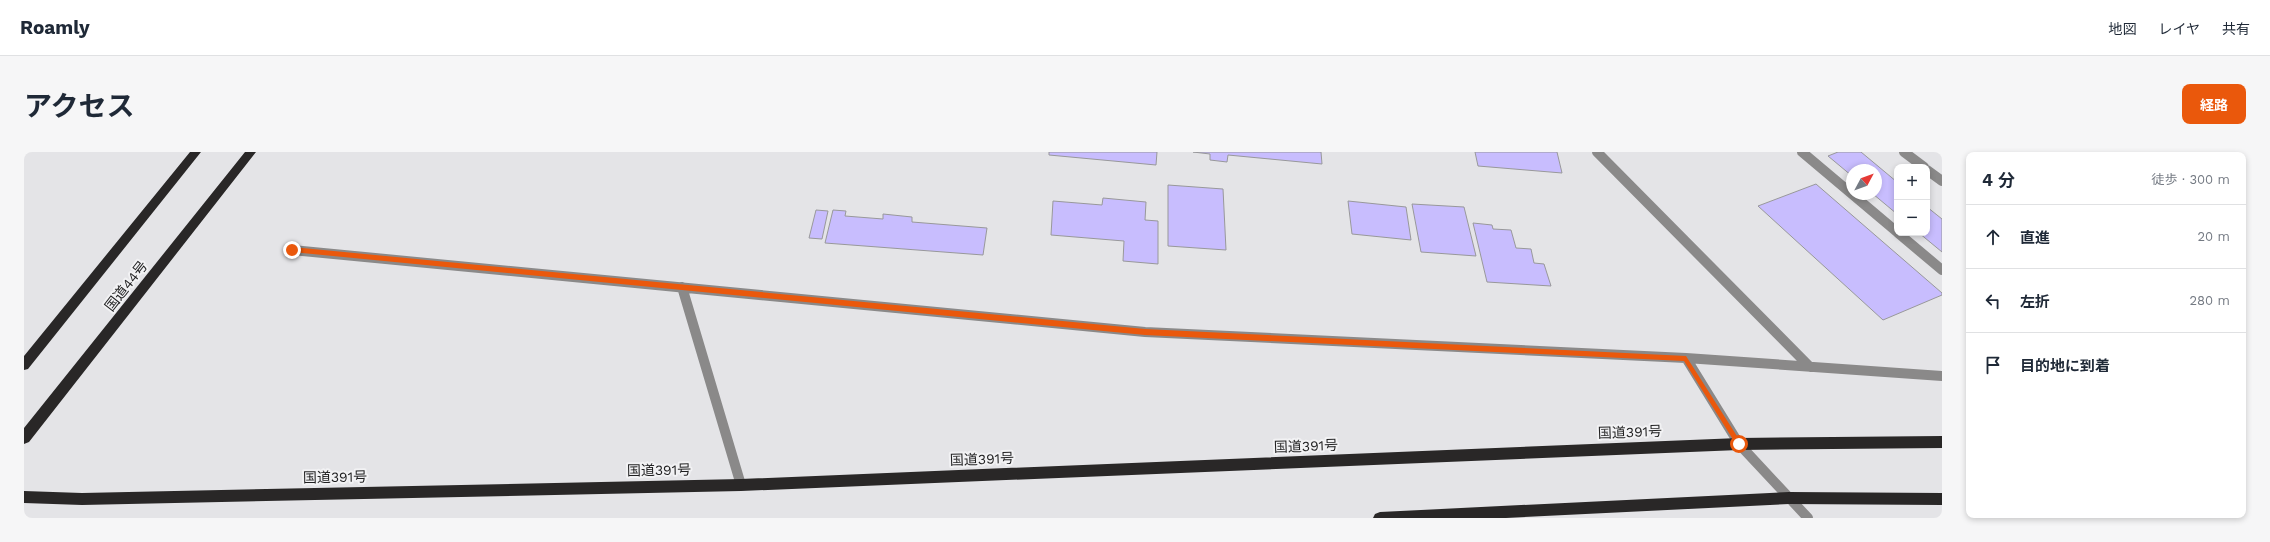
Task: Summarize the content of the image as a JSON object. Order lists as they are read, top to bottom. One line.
{"streets":{"highway":["国道44号","国道391号"]},"north":"top right","page":{"header":"Roamly","nav":["地図","レイヤ","共有"],"title":"アクセス","buttons":"経路","heading":["4 分","徒歩 · 300 m"],"map_buttons":["+","−"],"list":[["直進","20 m"],["左折","280 m"],"目的地に到着"]}}
